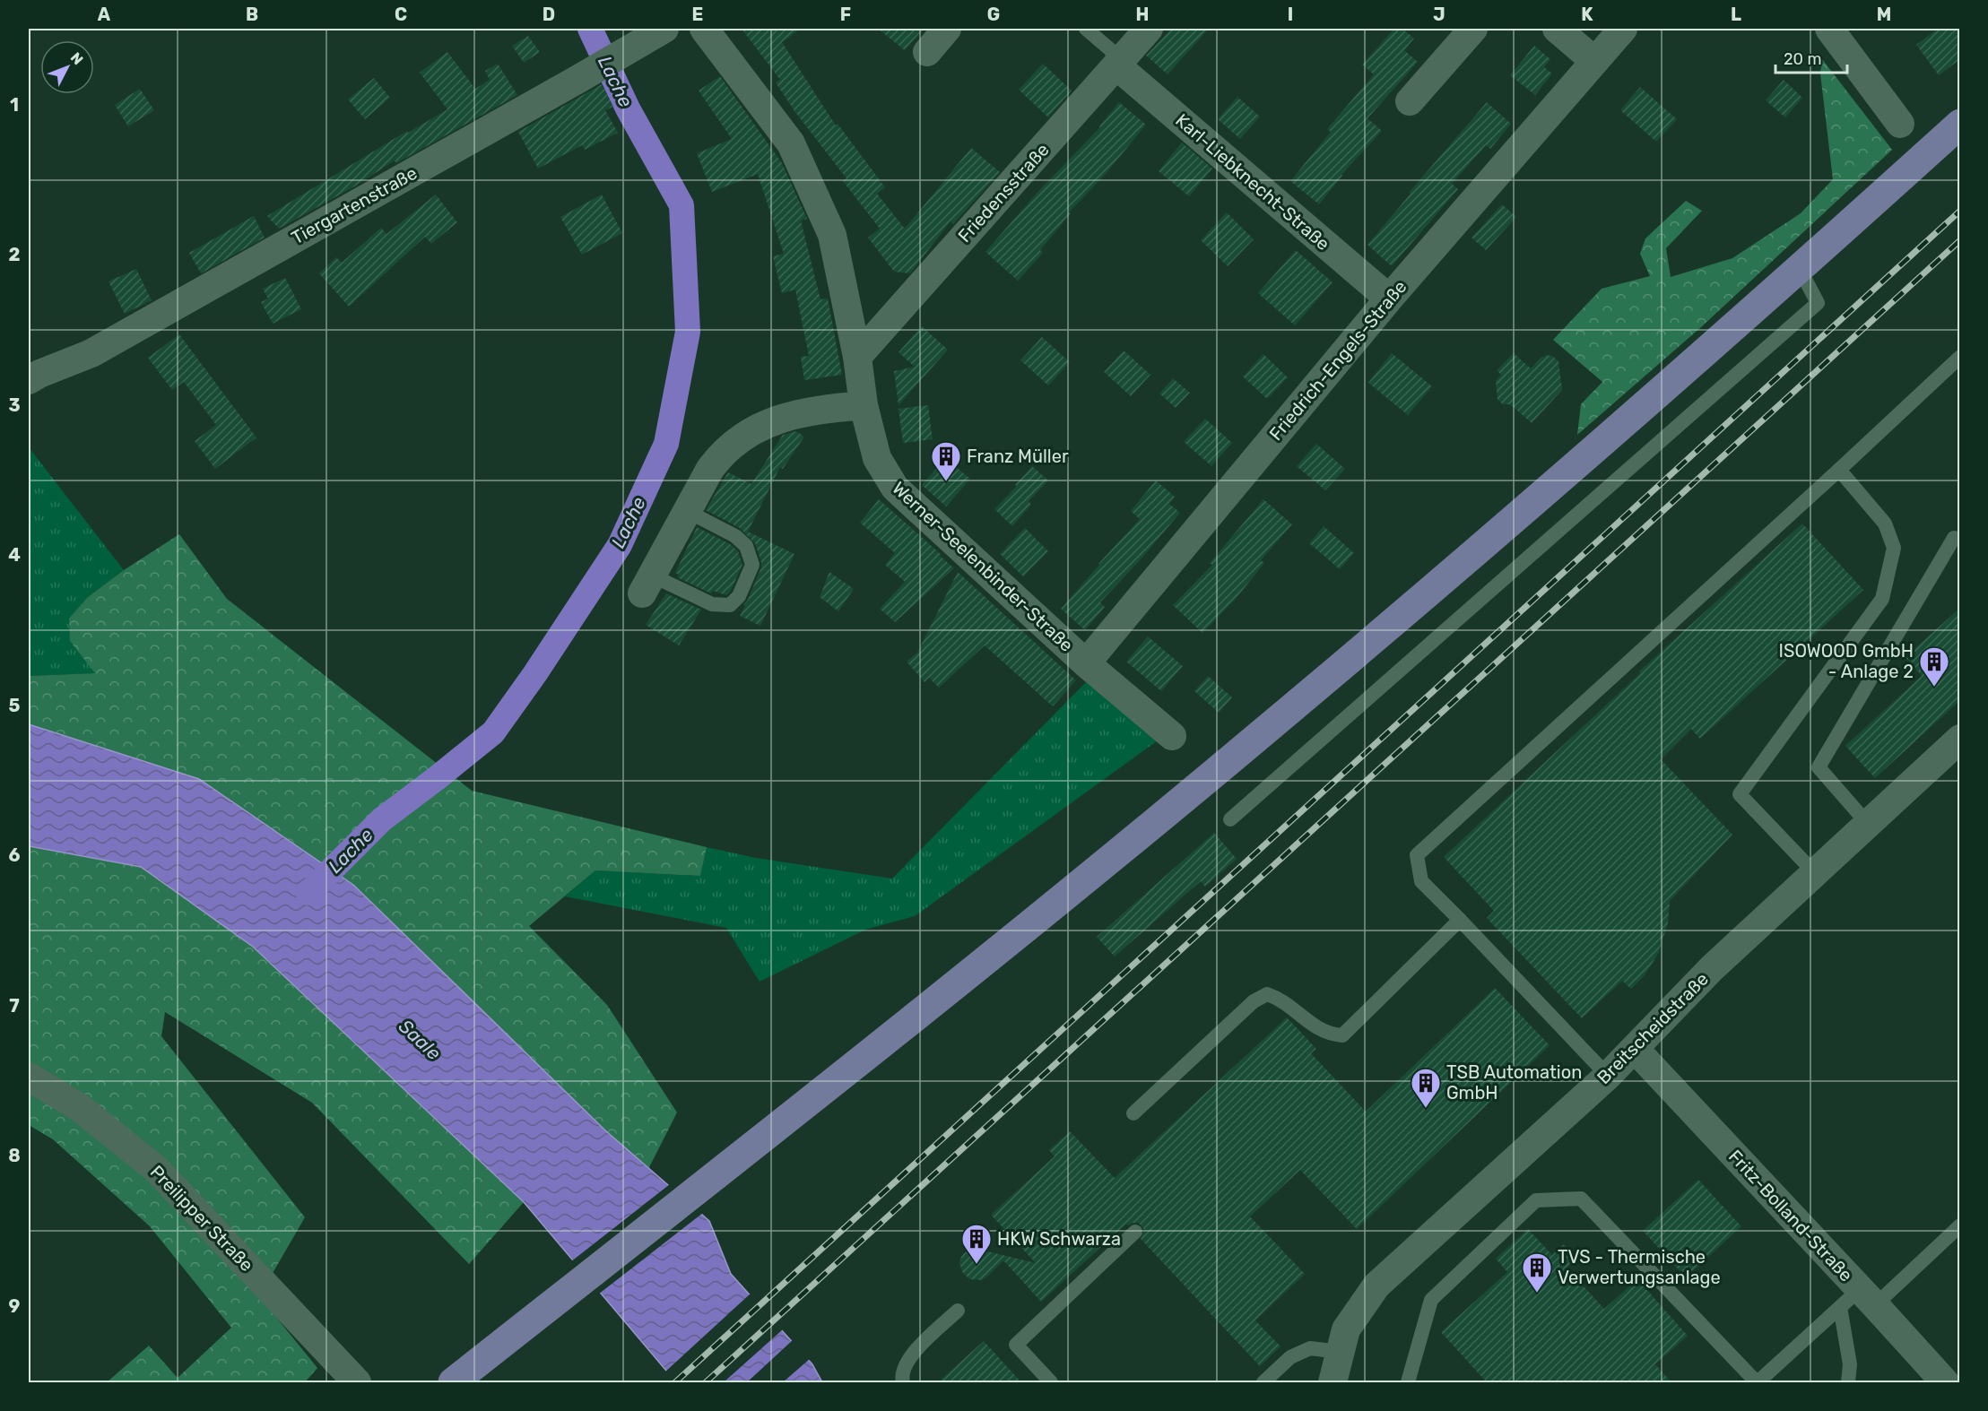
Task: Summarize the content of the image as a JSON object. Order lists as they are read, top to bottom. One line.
{"streets":{"street":["Karl-Liebknecht-Straße","Friedensstraße","Tiergartenstraße","Friedrich-Engels-Straße","Werner-Seelenbinder-Straße","Breitscheidstraße","Fritz-Bolland-Straße","Preilipper Straße"]},"crossings":[["Karl-Liebknecht-Straße","Friedensstraße"],["Karl-Liebknecht-Straße","Friedrich-Engels-Straße"],["Friedensstraße","Werner-Seelenbinder-Straße"],["Friedrich-Engels-Straße","Werner-Seelenbinder-Straße"],["Breitscheidstraße","Fritz-Bolland-Straße"]],"water":["Lache","Saale"],"places":{"building":["Franz Müller","ISOWOOD GmbH - Anlage 2","TSB Automation GmbH","HKW Schwarza","TVS - Thermische Verwertungsanlage"]},"scale_bar":"20 m","north":"top right","grid":{"columns":["A","B","C","D","E","F","G","H","I","J","K","L","M"],"rows":["1","2","3","4","5","6","7","8","9"]}}
